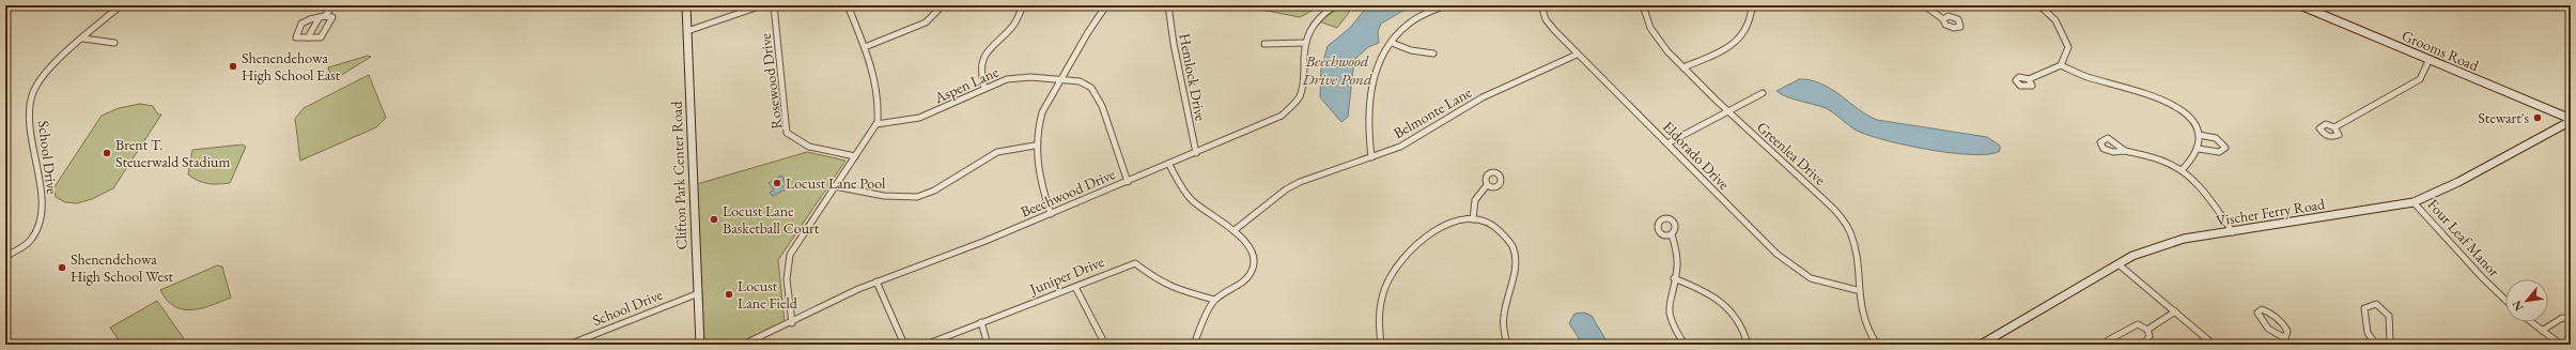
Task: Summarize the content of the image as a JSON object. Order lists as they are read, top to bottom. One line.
{"streets":{"street":["Grooms Road","Hemlock Drive","Rosewood Drive","Aspen Lane","Belmonte Lane","Greenlea Drive","Eldorado Drive","School Drive","Clifton Park Center Road","Beechwood Drive","Vischer Ferry Road","Four Leaf Manor","Juniper Drive"]},"crossings":[["Grooms Road","Vischer Ferry Road"],["Hemlock Drive","Beechwood Drive"],["Aspen Lane","Beechwood Drive"],["Belmonte Lane","Eldorado Drive"],["Greenlea Drive","Eldorado Drive"],["School Drive","Clifton Park Center Road"],["Vischer Ferry Road","Four Leaf Manor"]],"water":["Beechwood Drive Pond"],"places":["Shenendehowa High School East","Stewart's","Brent T. Steuerwald Stadium","Locust Lane Pool","Locust Lane Basketball Court","Shenendehowa High School West","Locust Lane Field"],"north":"bottom left"}
